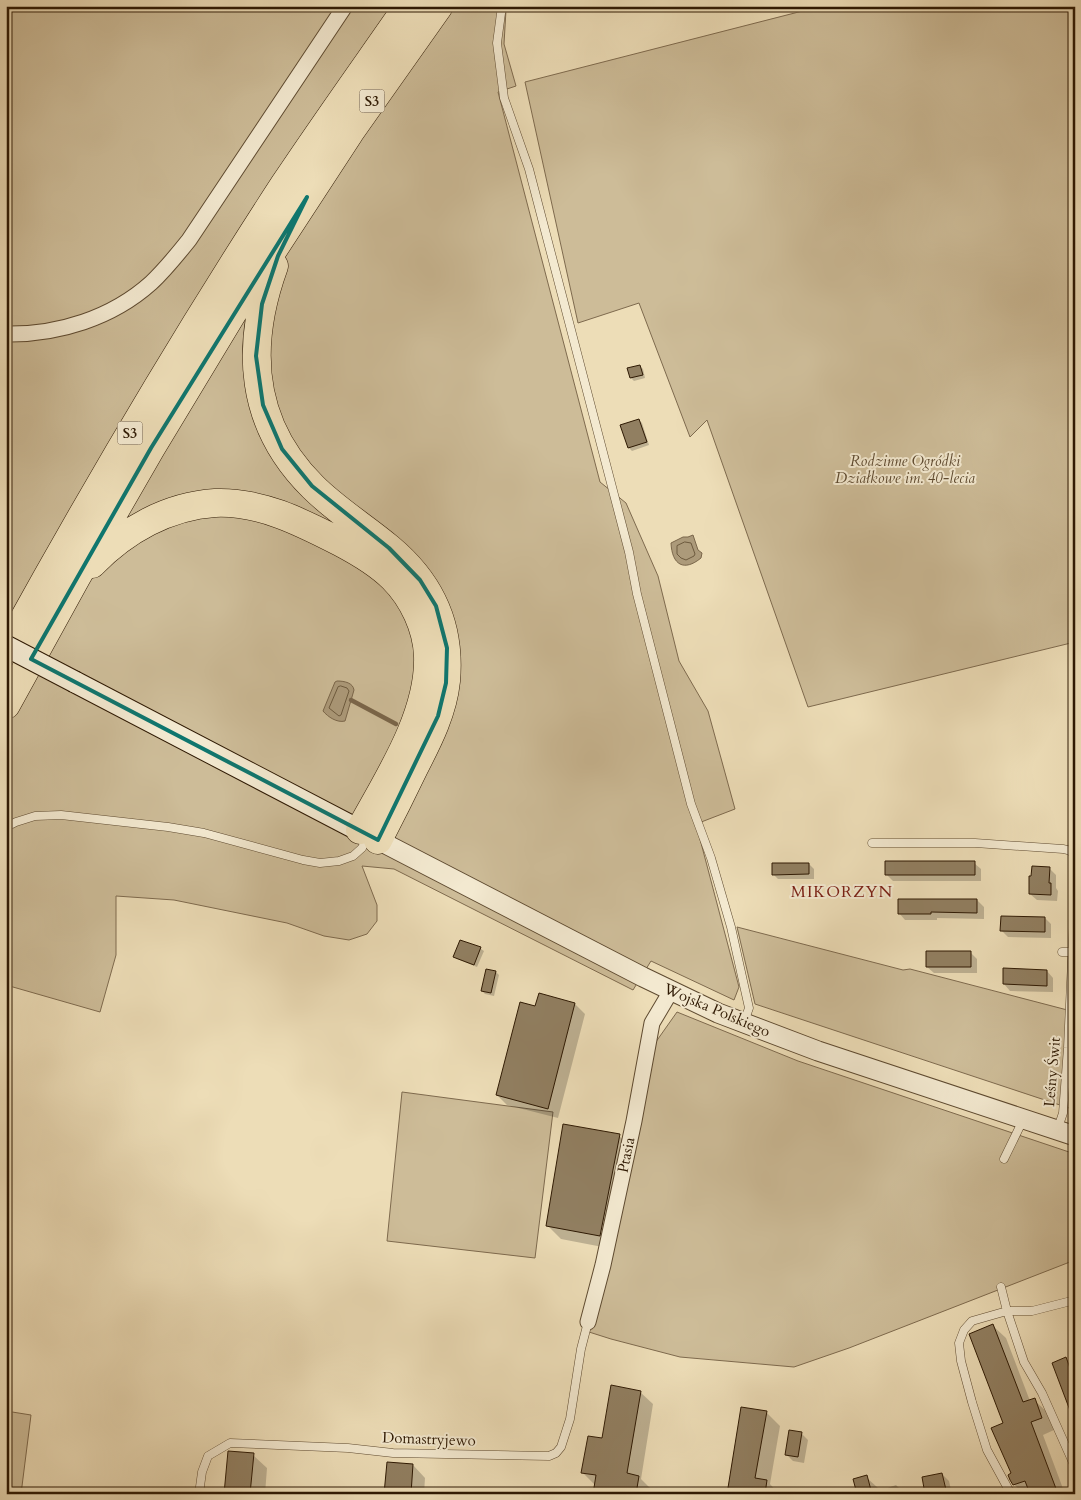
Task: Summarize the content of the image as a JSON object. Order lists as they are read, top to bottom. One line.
{"streets":{"highway":["S3"],"street":["Wojska Polskiego","Ptasia"],"lane":["Leśny Świt","Domastryjewo"]},"crossings":[["Wojska Polskiego","Leśny Świt"],["Wojska Polskiego","Ptasia"],["Ptasia","Domastryjewo"]],"districts":["MIKORZYN"],"parks":["Rodzinne Ogródki Działkowe im. 40-lecia"]}
